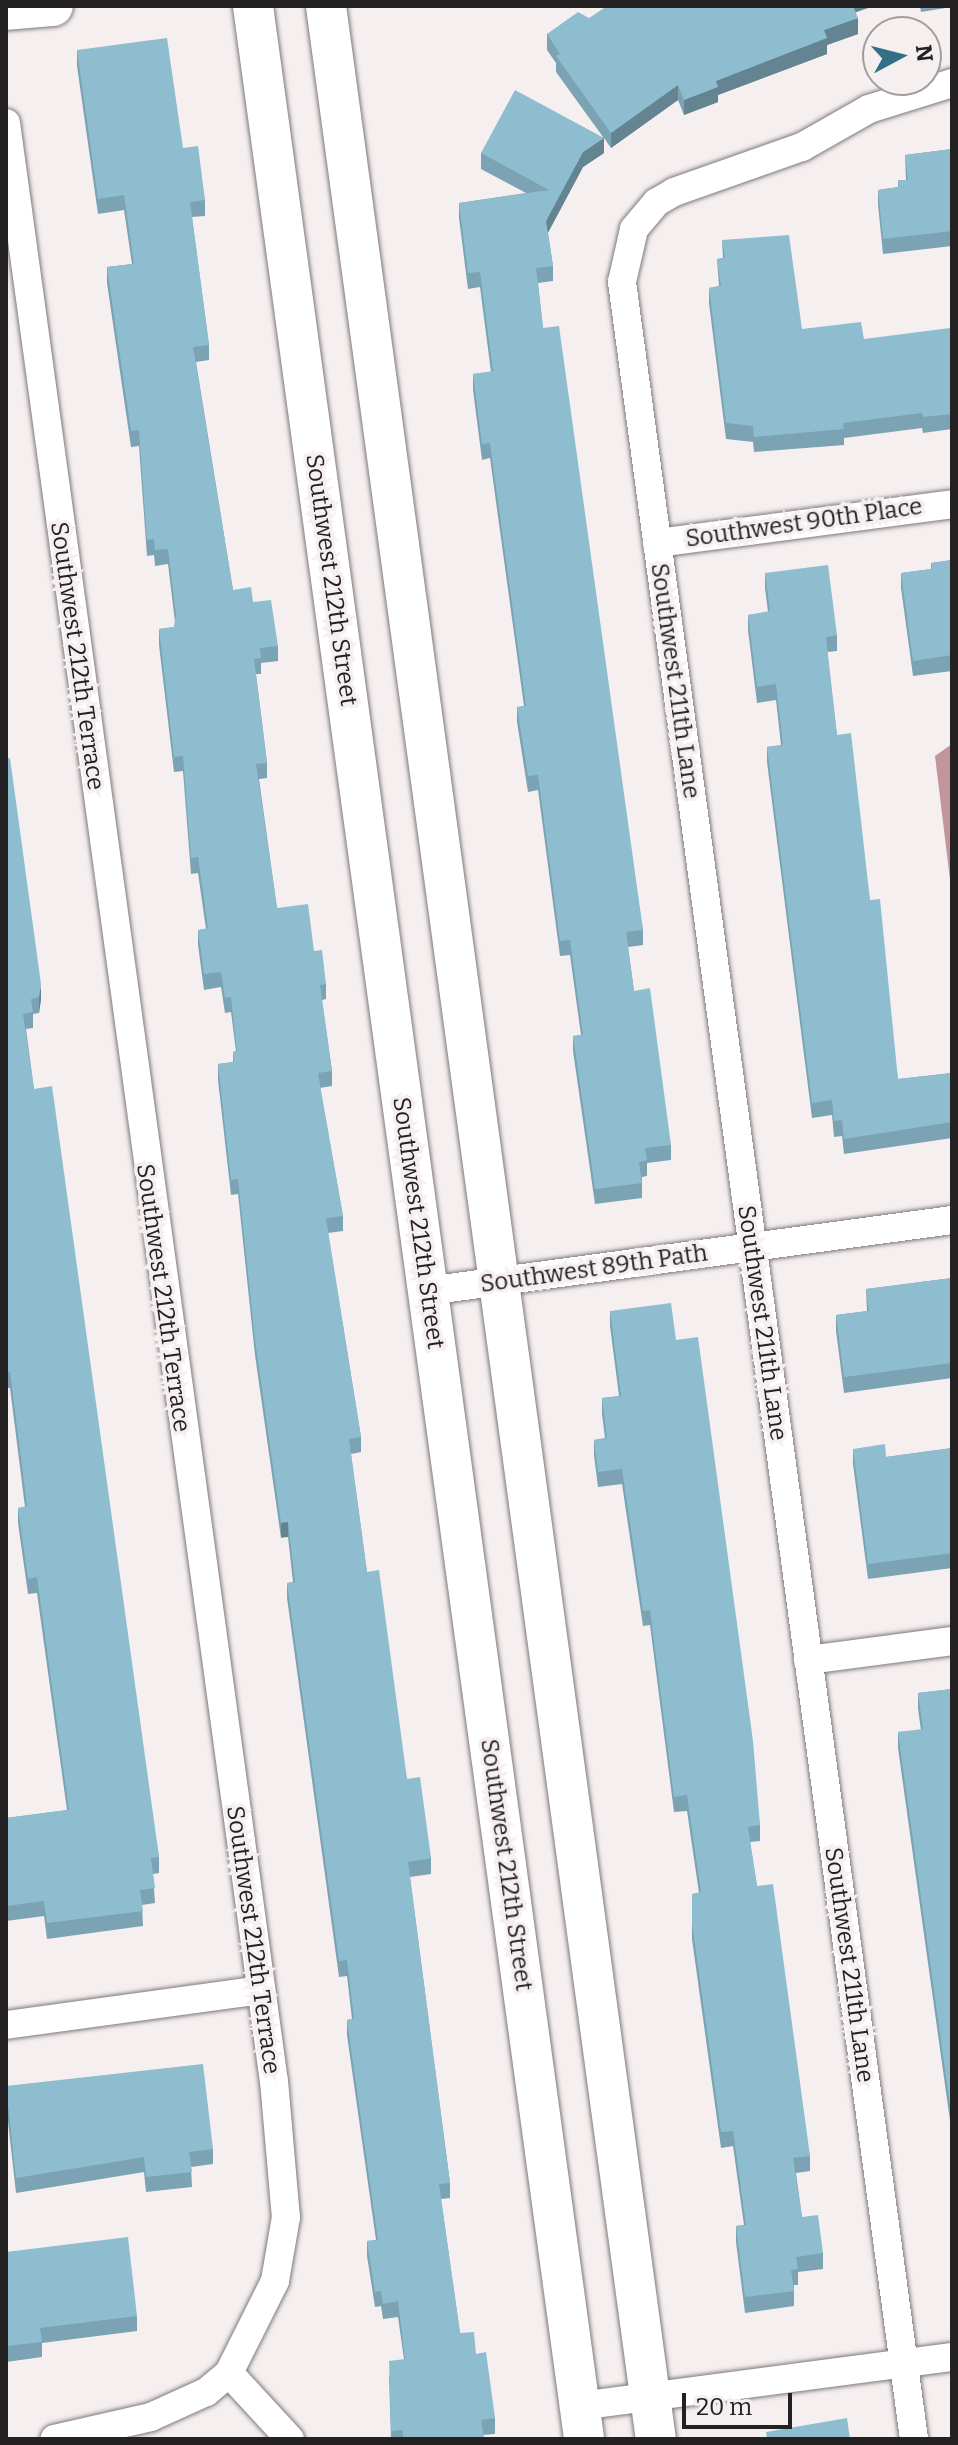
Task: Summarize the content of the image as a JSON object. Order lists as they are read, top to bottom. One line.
{"streets":{"street":["Southwest 90th Place","Southwest 212th Street","Southwest 212th Terrace","Southwest 211th Lane","Southwest 89th Path"]},"crossings":[["Southwest 90th Place","Southwest 211th Lane"],["Southwest 212th Street","Southwest 89th Path"],["Southwest 211th Lane","Southwest 89th Path"]],"scale_bar":"20 m","north":"right"}
